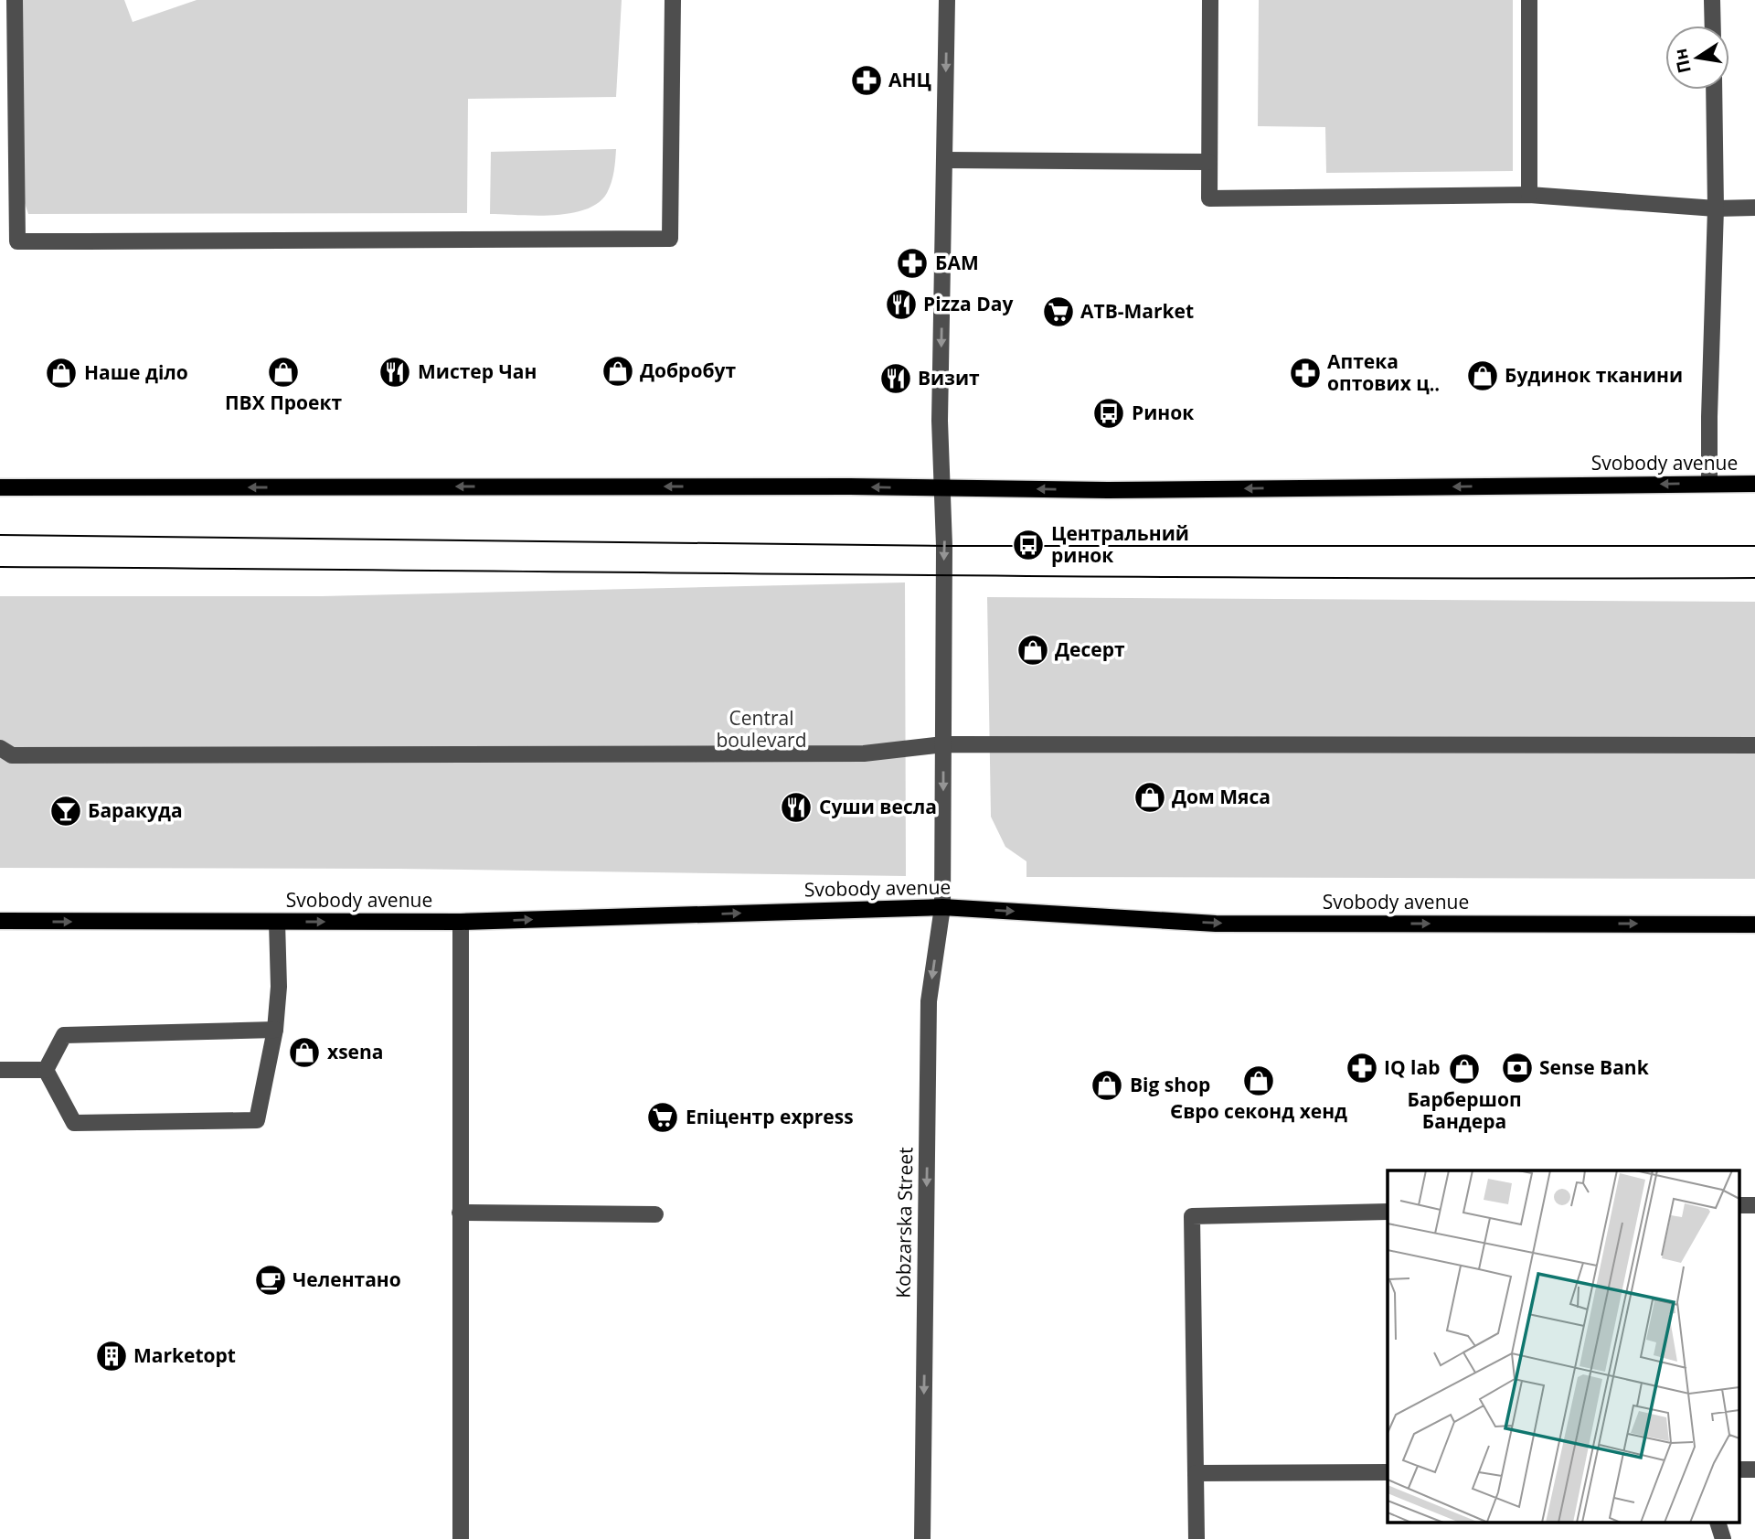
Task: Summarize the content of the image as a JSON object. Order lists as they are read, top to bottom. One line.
{"streets":{"main road":["Svobody avenue"],"street":["Kobzarska Street"]},"crossings":[["Svobody avenue","Kobzarska Street"]],"one_way":["Kobzarska Street"],"parks":["Central boulevard"],"places":{"pharmacy":["АНЦ","БАМ","Аптека оптових ц‥","IQ lab"],"restaurant":["Pizza Day","Мистер Чан","Визит","Суши весла"],"supermarket":["ATB-Market","Епіцентр express"],"shop":["Добробут","ПВХ Проект","Наше діло","Будинок тканини","Десерт","Дом Мяса","xsena","Барбершоп Бандера","Євро секонд хенд","Big shop"],"bus stop":["Ринок","Центральний ринок"],"bar":["Баракуда"],"bank":["Sense Bank"],"cafe":["Челентано"],"building":["Marketopt"]},"north":"left"}
